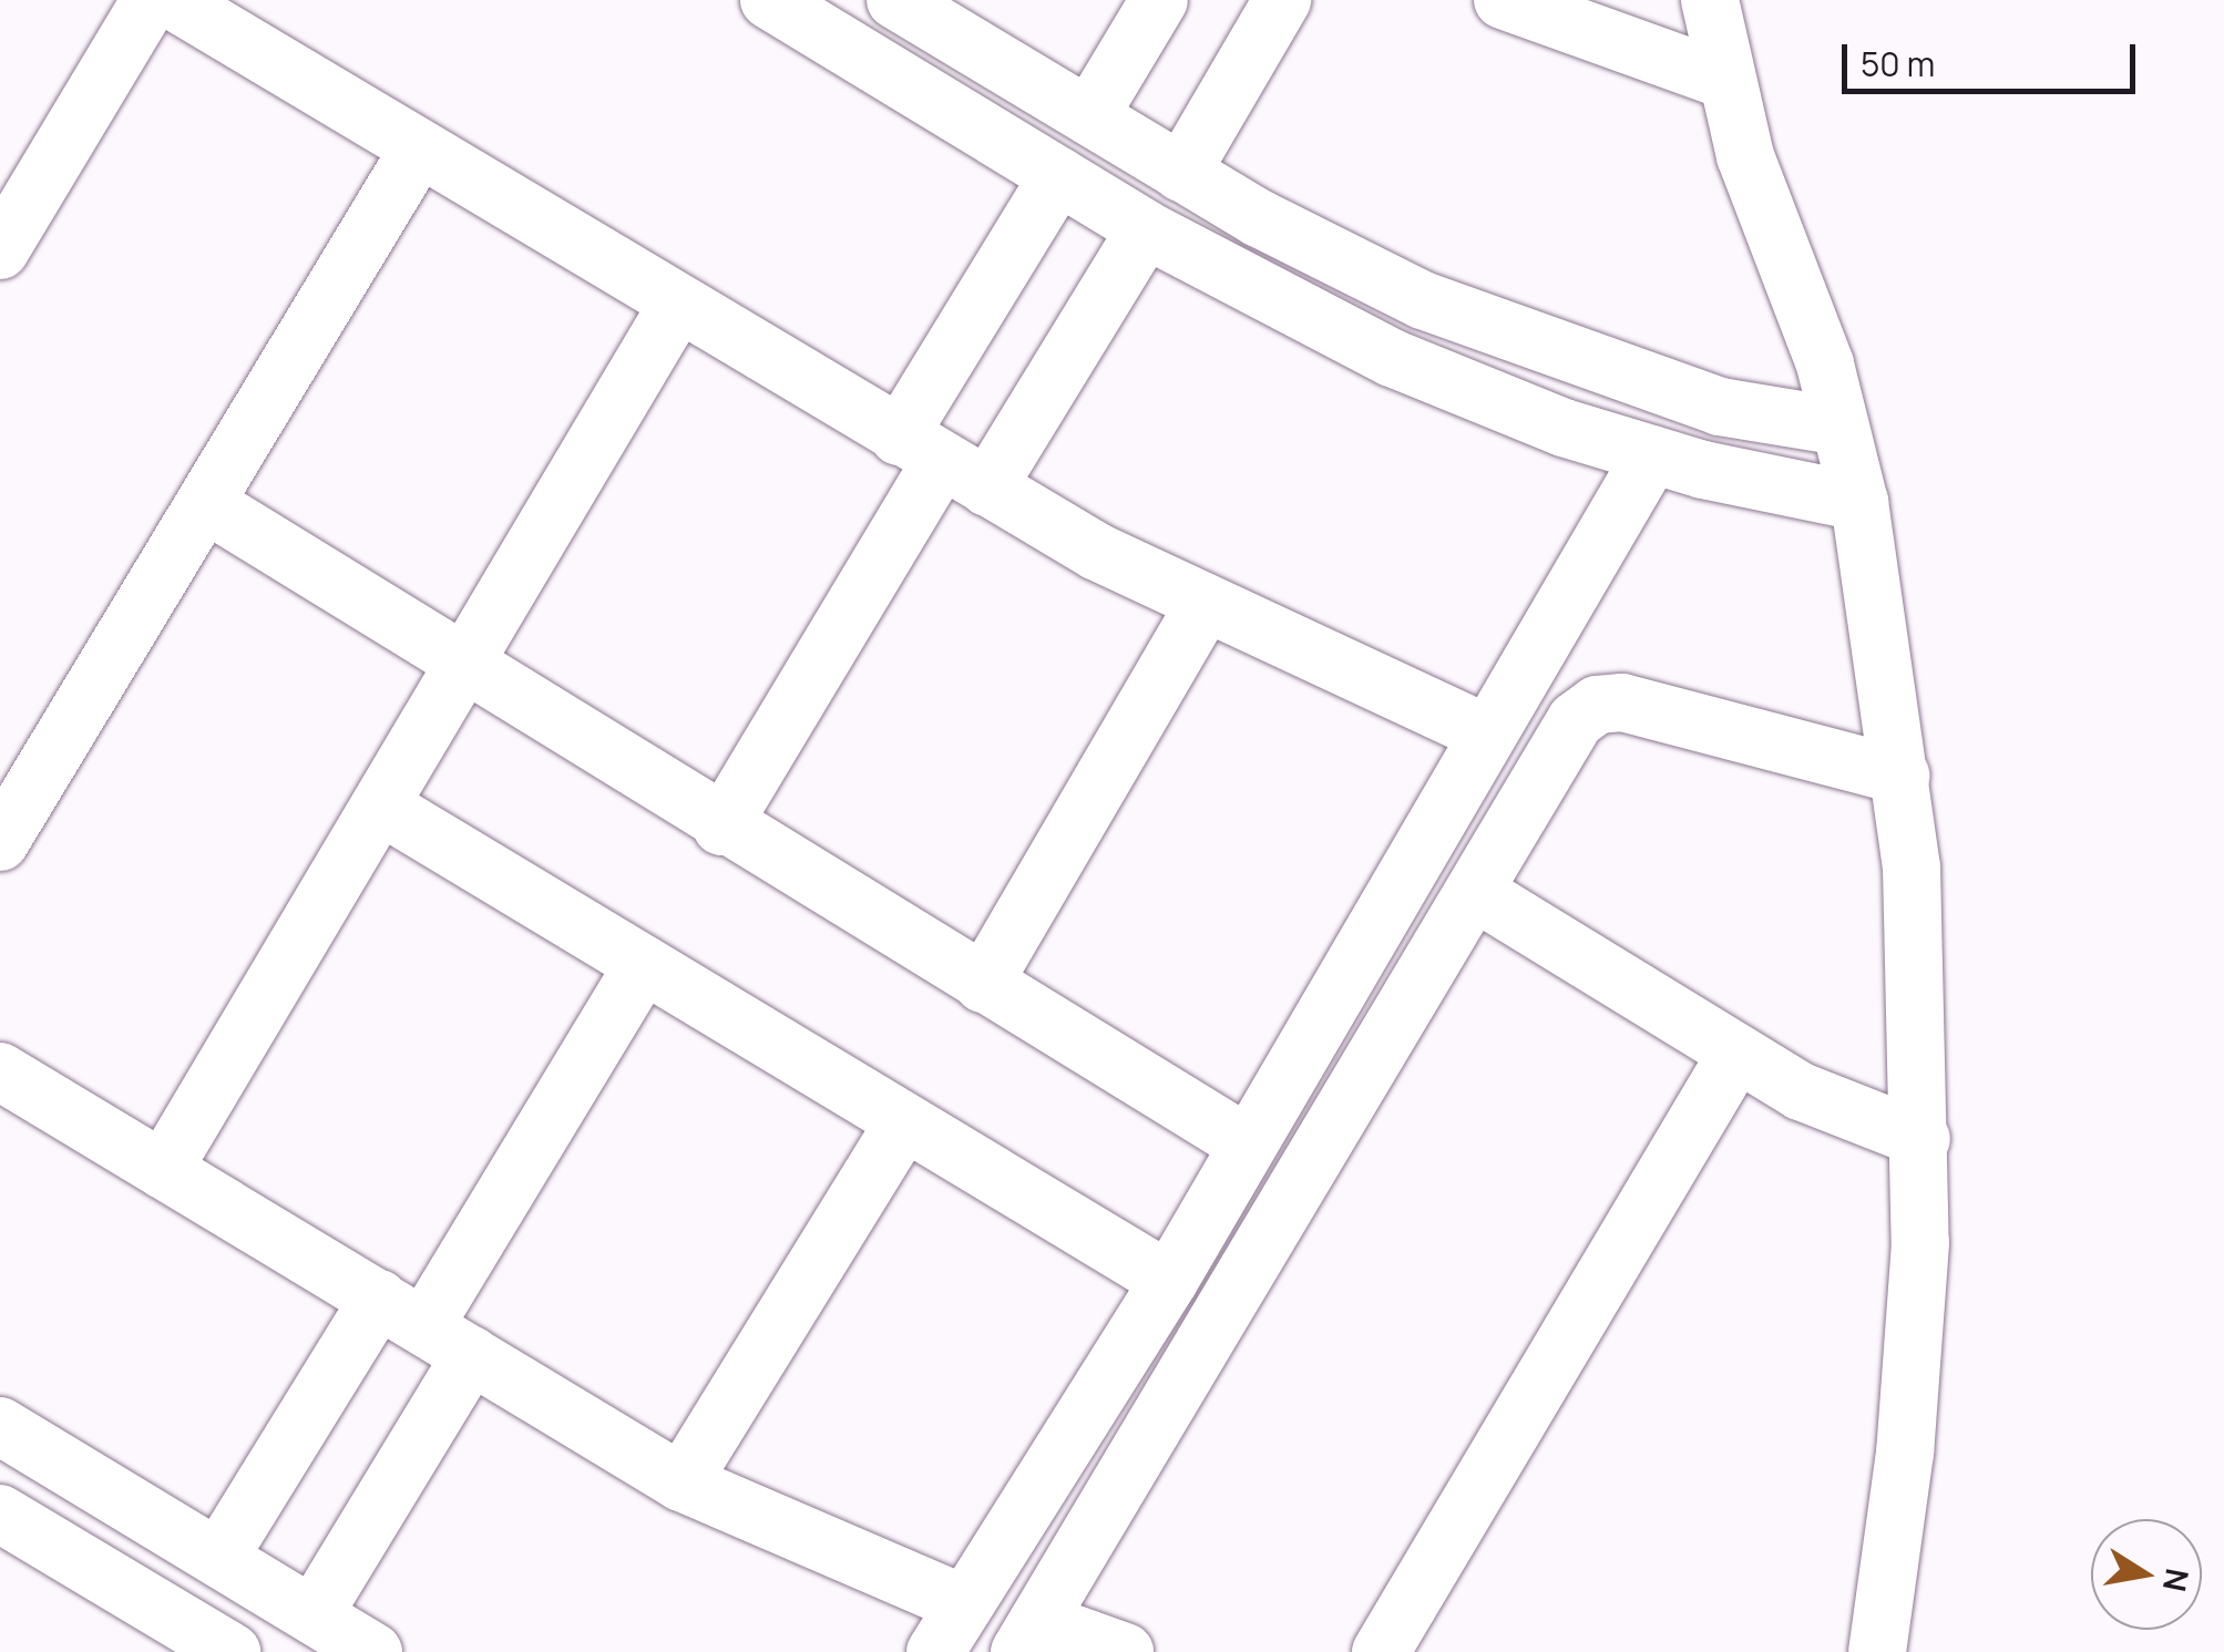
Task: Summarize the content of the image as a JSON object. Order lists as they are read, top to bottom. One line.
{"scale_bar":"50 m","north":"right"}
